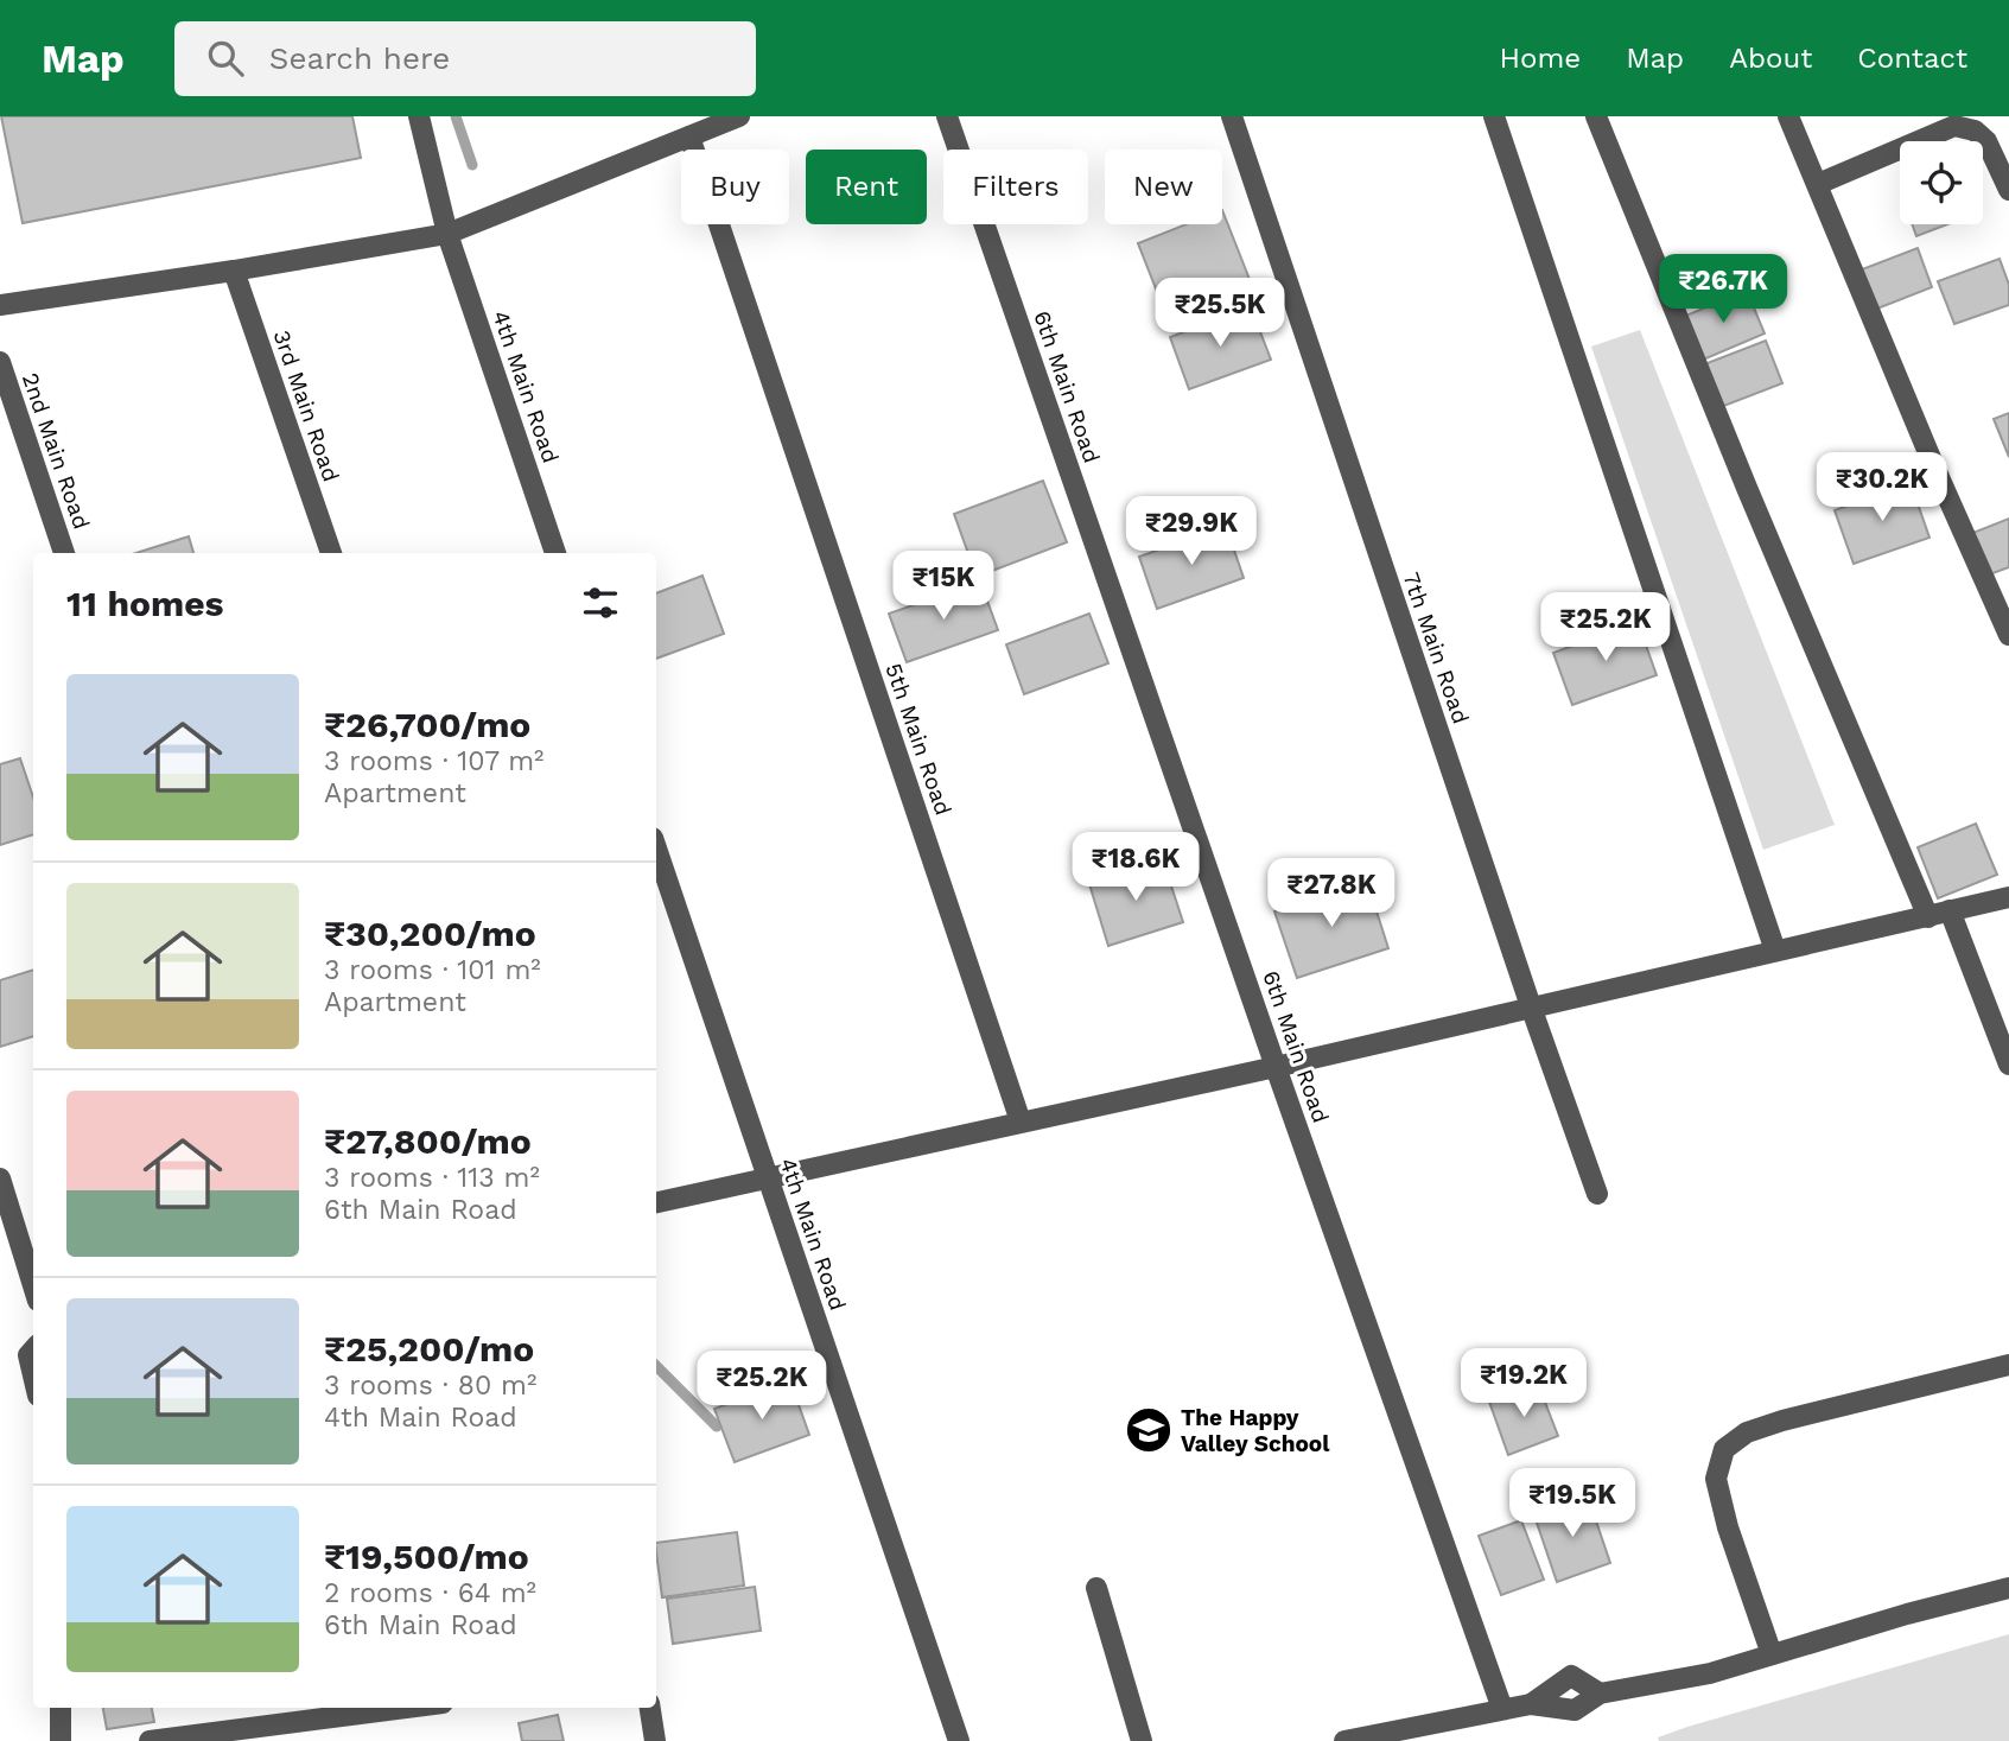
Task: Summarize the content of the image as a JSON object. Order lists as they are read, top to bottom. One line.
{"streets":{"street":["4th Main Road","6th Main Road","3rd Main Road","2nd Main Road","7th Main Road","5th Main Road"]},"places":{"school or university":["The Happy Valley School"]},"page":{"header":"Map","search":"Search here","nav":["Home","Map","About","Contact"],"chip":["Buy","Rent","Filters","New"],"price":["₹26.7K","₹25.5K","₹30.2K","₹29.9K","₹15K","₹25.2K","₹18.6K","₹27.8K","₹19.2K","₹25.2K","₹19.5K"],"heading":"11 homes","list":[{"name":"₹26,700/mo","note":"3 rooms · 107 m² · Apartment"},{"name":"₹30,200/mo","note":"3 rooms · 101 m² · Apartment"},{"name":"₹27,800/mo","note":"3 rooms · 113 m² · 6th Main Road"},{"name":"₹25,200/mo","note":"3 rooms · 80 m² · 4th Main Road"},{"name":"₹19,500/mo","note":"2 rooms · 64 m² · 6th Main Road"}]}}
